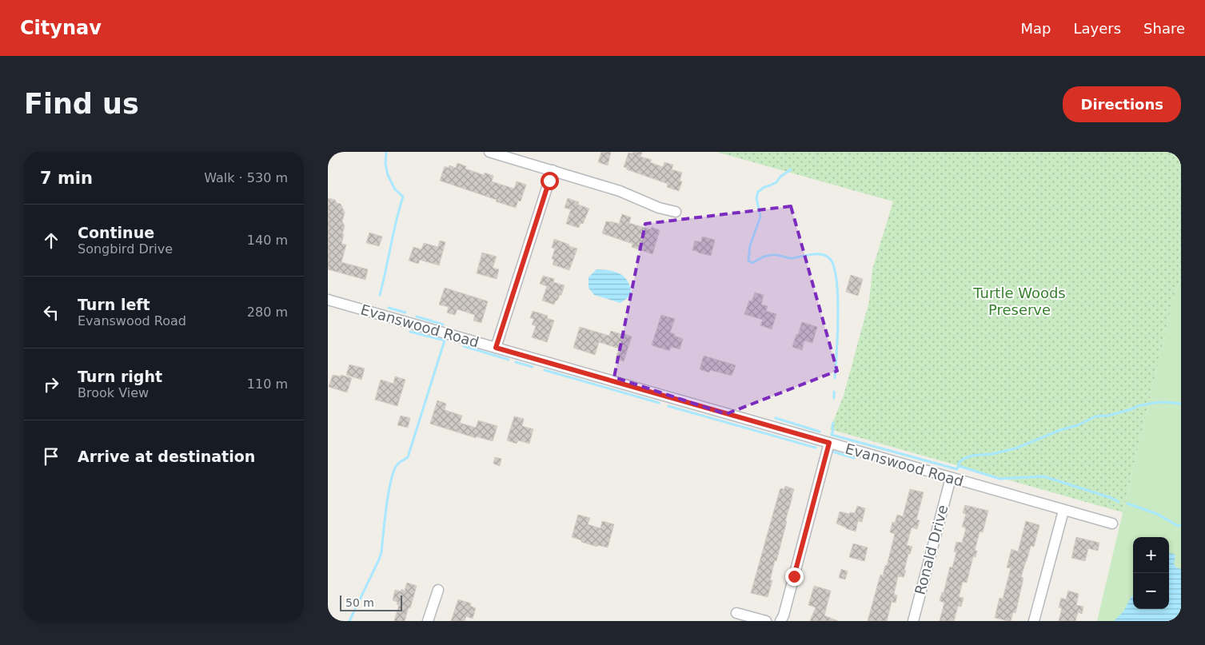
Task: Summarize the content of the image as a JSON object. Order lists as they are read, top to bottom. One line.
{"streets":{"street":["Evanswood Road","Ronald Drive"]},"crossings":[["Evanswood Road","Ronald Drive"]],"parks":["Turtle Woods Preserve"],"scale_bar":"50 m","page":{"header":"Citynav","nav":["Map","Layers","Share"],"buttons":"Directions","title":"Find us","heading":["7 min","Walk · 530 m"],"list":[["Continue","Songbird Drive","140 m"],["Turn left","Evanswood Road","280 m"],["Turn right","Brook View","110 m"],"Arrive at destination"],"map_buttons":["+","−"],"scale":"50 m"}}
